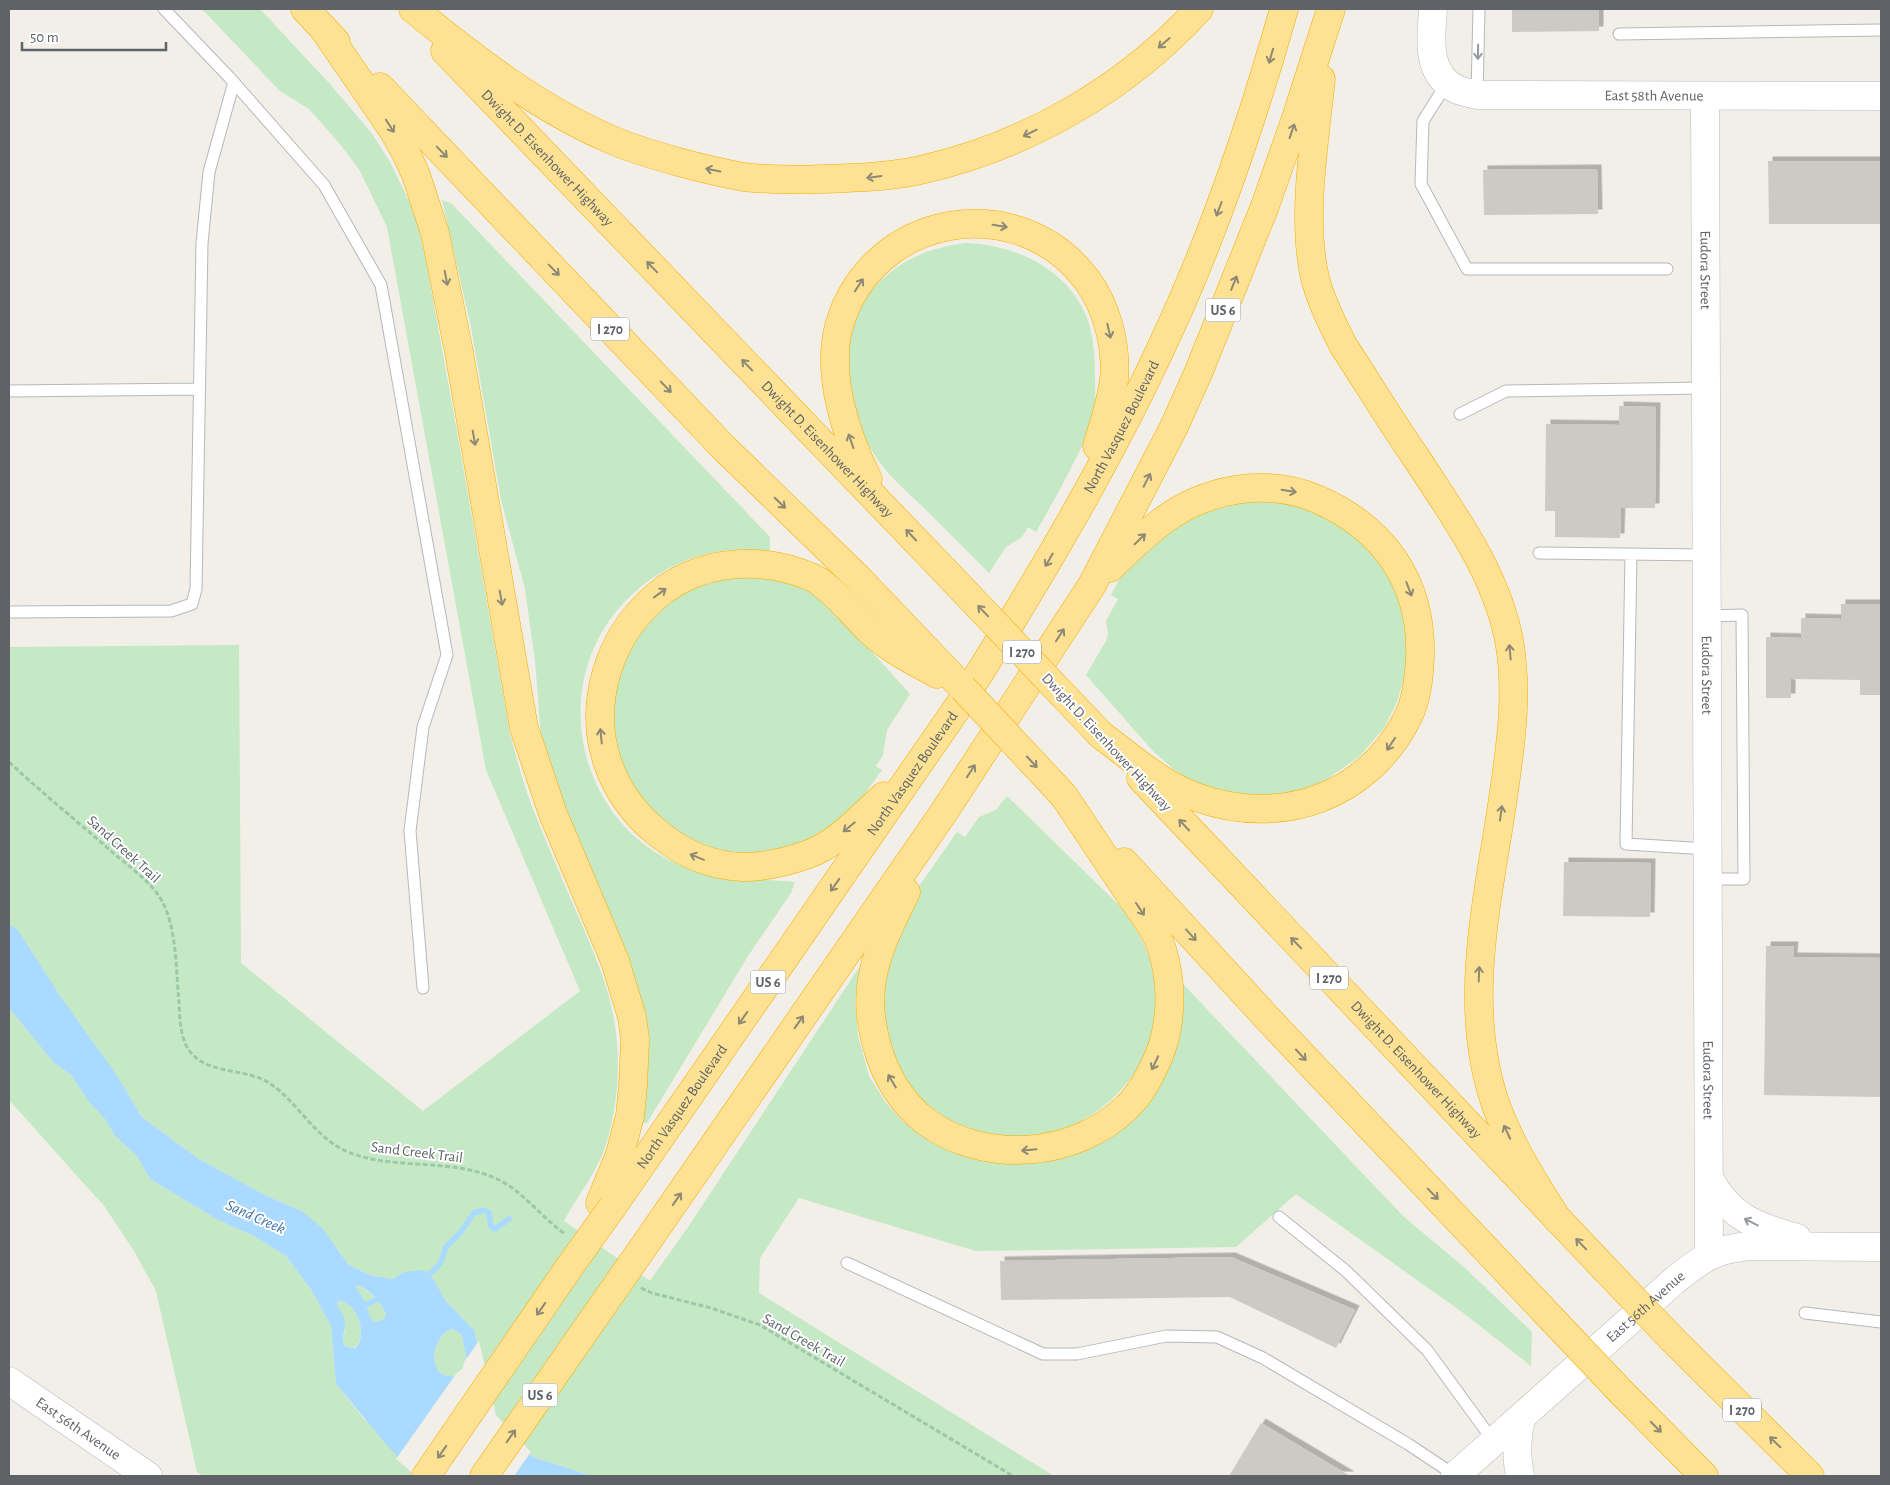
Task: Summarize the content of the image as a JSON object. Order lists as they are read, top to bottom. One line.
{"streets":{"highway":["Dwight D. Eisenhower Highway","US 6","I 270","North Vasquez Boulevard"],"street":["East 58th Avenue","Eudora Street","East 56th Avenue"],"path":["Sand Creek Trail"]},"crossings":[["East 58th Avenue","Eudora Street"],["Eudora Street","East 56th Avenue"]],"water":["Sand Creek"],"scale_bar":"50 m"}
